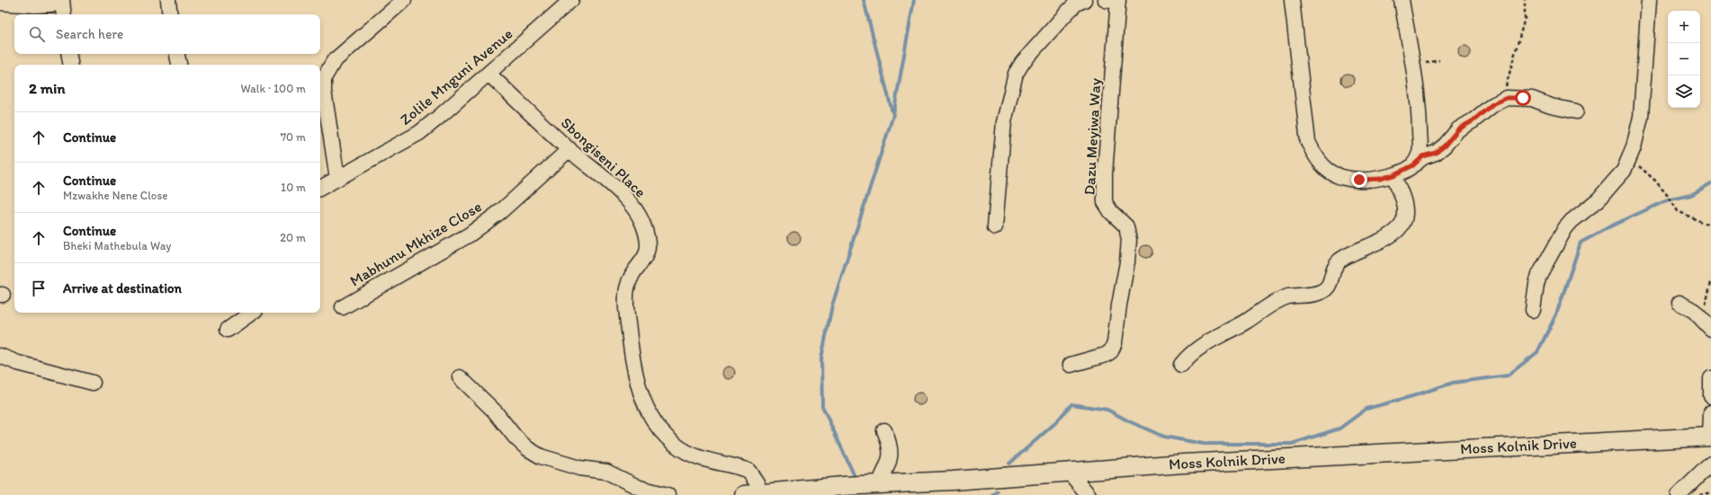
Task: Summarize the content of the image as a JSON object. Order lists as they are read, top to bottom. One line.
{"streets":{"main road":["Moss Kolnik Drive"],"street":["Zolile Mnguni Avenue","Dazu Meyiwa Way","Sbongiseni Place","Mabhunu Mkhize Close"]},"crossings":[["Zolile Mnguni Avenue","Sbongiseni Place"],["Sbongiseni Place","Mabhunu Mkhize Close"],["Sbongiseni Place","Moss Kolnik Drive"]],"page":{"map_buttons":["+","−"],"search":"Search here","heading":["2 min","Walk · 100 m"],"list":[["Continue","70 m"],["Continue","Mzwakhe Nene Close","10 m"],["Continue","Bheki Mathebula Way","20 m"],"Arrive at destination"]}}
